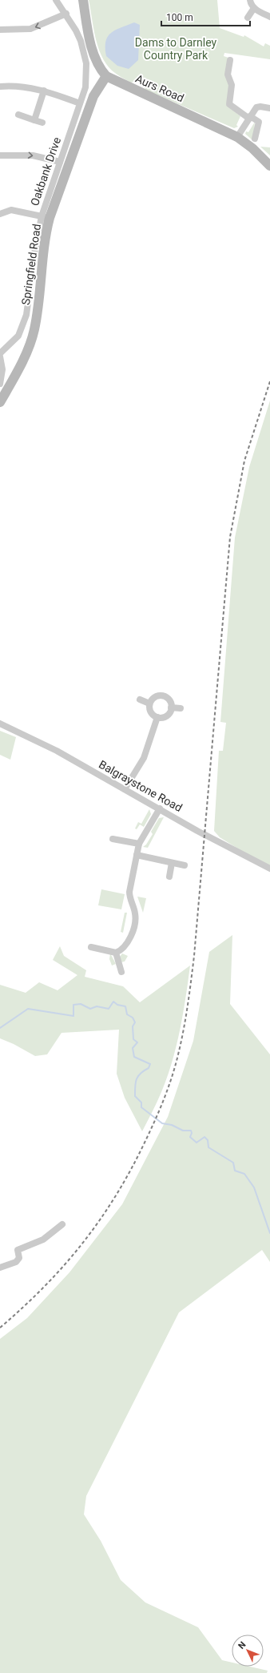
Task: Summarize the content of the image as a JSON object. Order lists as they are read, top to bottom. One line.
{"streets":{"street":["Aurs Road","Oakbank Drive","Springfield Road","Balgraystone Road"]},"crossings":[["Aurs Road","Springfield Road"],["Oakbank Drive","Springfield Road"]],"parks":["Dams to Darnley Country Park"],"scale_bar":"100 m","north":"top left"}
